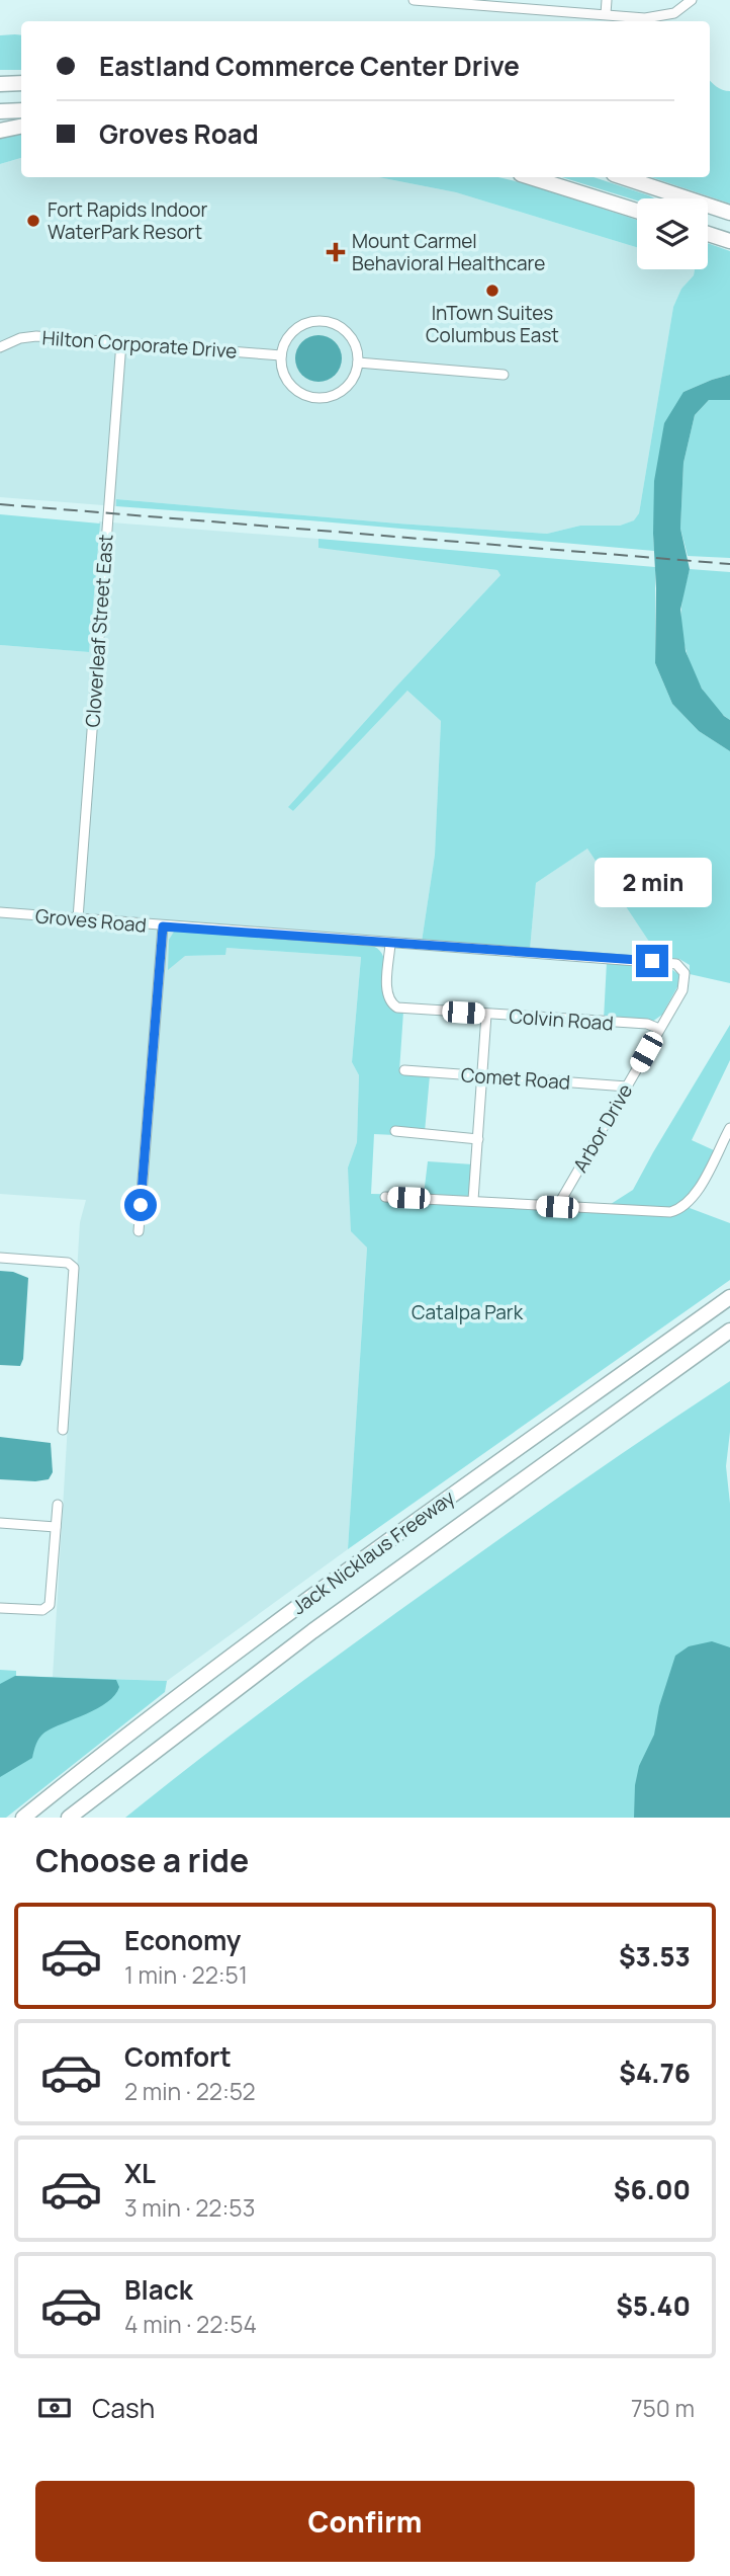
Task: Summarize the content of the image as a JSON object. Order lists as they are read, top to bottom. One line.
{"streets":{"highway":["Jack Nicklaus Freeway"],"street":["Hilton Corporate Drive","Cloverleaf Street East","Groves Road","Colvin Road","Comet Road","Arbor Drive"]},"crossings":[["Hilton Corporate Drive","Cloverleaf Street East"],["Cloverleaf Street East","Groves Road"],["Groves Road","Colvin Road"],["Groves Road","Arbor Drive"],["Colvin Road","Arbor Drive"],["Comet Road","Arbor Drive"]],"parks":["Catalpa Park"],"places":{"other":["Fort Rapids Indoor WaterPark Resort","InTown Suites Columbus East"],"health":["Mount Carmel Behavioral Healthcare"]},"page":{"banner":["Eastland Commerce Center Drive","Groves Road"],"bubble":"2 min","heading":"Choose a ride","list":[{"name":"Economy","note":"1 min · 22:51","value":"$3.53"},{"name":"Comfort","note":"2 min · 22:52","value":"$4.76"},{"name":"XL","note":"3 min · 22:53","value":"$6.00"},{"name":"Black","note":"4 min · 22:54","value":"$5.40"}],"pay":["Cash","750 m"],"buttons":"Confirm"}}
